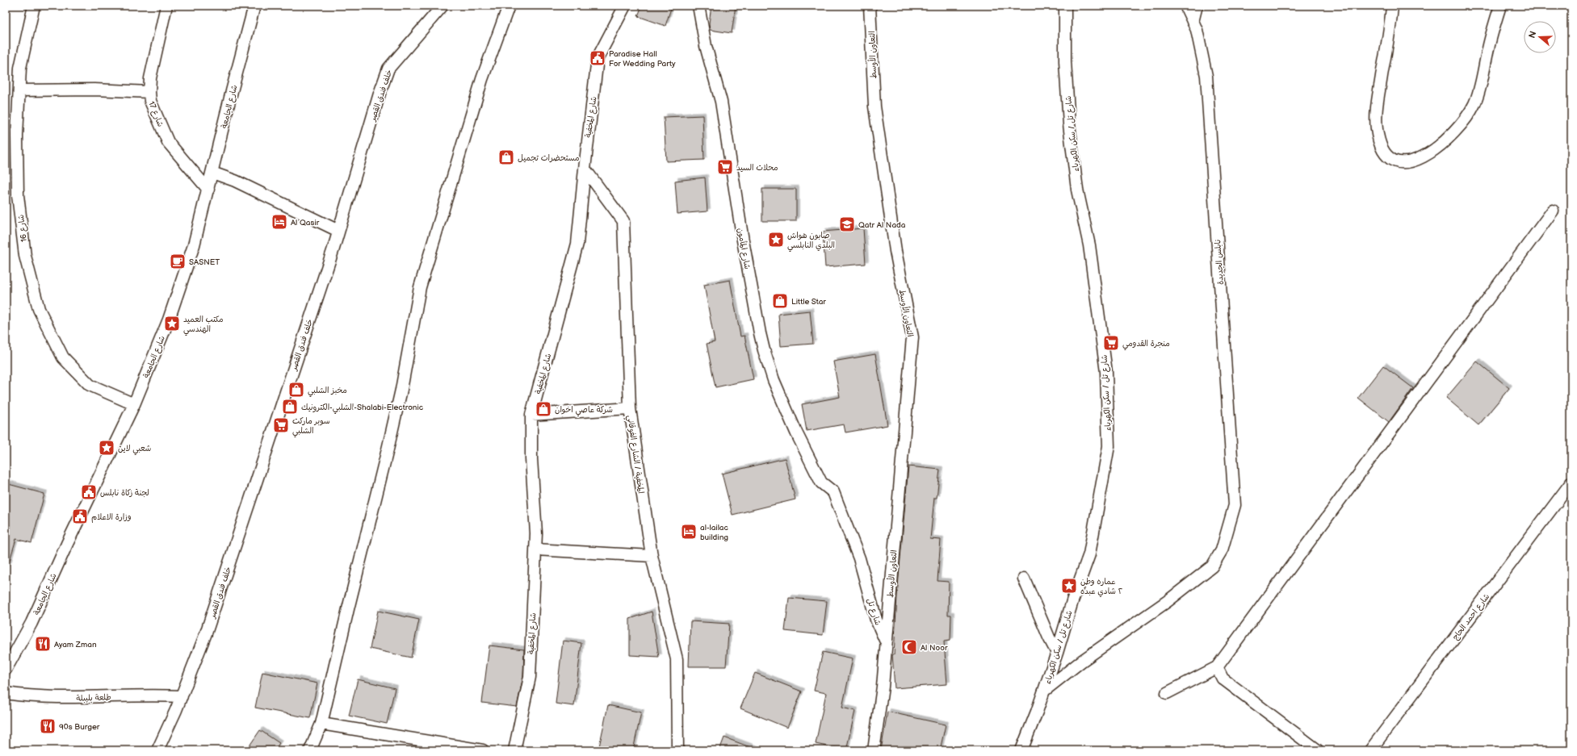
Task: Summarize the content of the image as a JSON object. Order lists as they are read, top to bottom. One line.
{"streets":{"street":["التعاون الأوسط","خلف فندق القصر","شارع الجامعة","شارع 17","شارع المخفية","شارع تل / سكن الكهرباء","شارع 16","شارع المأمون","نابلس الجديدة","المخفية / الشارع الفوقاني","شارع تل","شارع احمد الحاج","طلعة بليبلة"]},"crossings":[["التعاون الأوسط","شارع تل"],["خلف فندق القصر","طلعة بليبلة"],["شارع الجامعة","شارع 17"],["شارع الجامعة","شارع 16"],["شارع المخفية","المخفية / الشارع الفوقاني"],["شارع تل / سكن الكهرباء","نابلس الجديدة"],["شارع المأمون","شارع تل"]],"places":{"public building":["Paradise Hall For Wedding Party","لجنة زكاة نابلس","وزارة الاعلام"],"shop":["مستحضرات تجميل","Little Star","مخبز الشلبي","الشلبي-الكترونيك-Shalabi-Electronic","شركة عاصي اخوان"],"supermarket":["محلات السيد","منجرة القدومي","سوبر ماركت الشلبي"],"hotel":["Al Qasir","al-lailac building"],"school or university":["Qatr Al Nada"],"place":["صابون هواش البلدي النابلسي","مكتب العميد الهندسي","شعبي لاين","عماره وطن ٢ شادي عبده"],"cafe":["SASNET"],"restaurant":["Ayam Zman","90s Burger"],"mosque":["Al Noor"]},"north":"left"}
